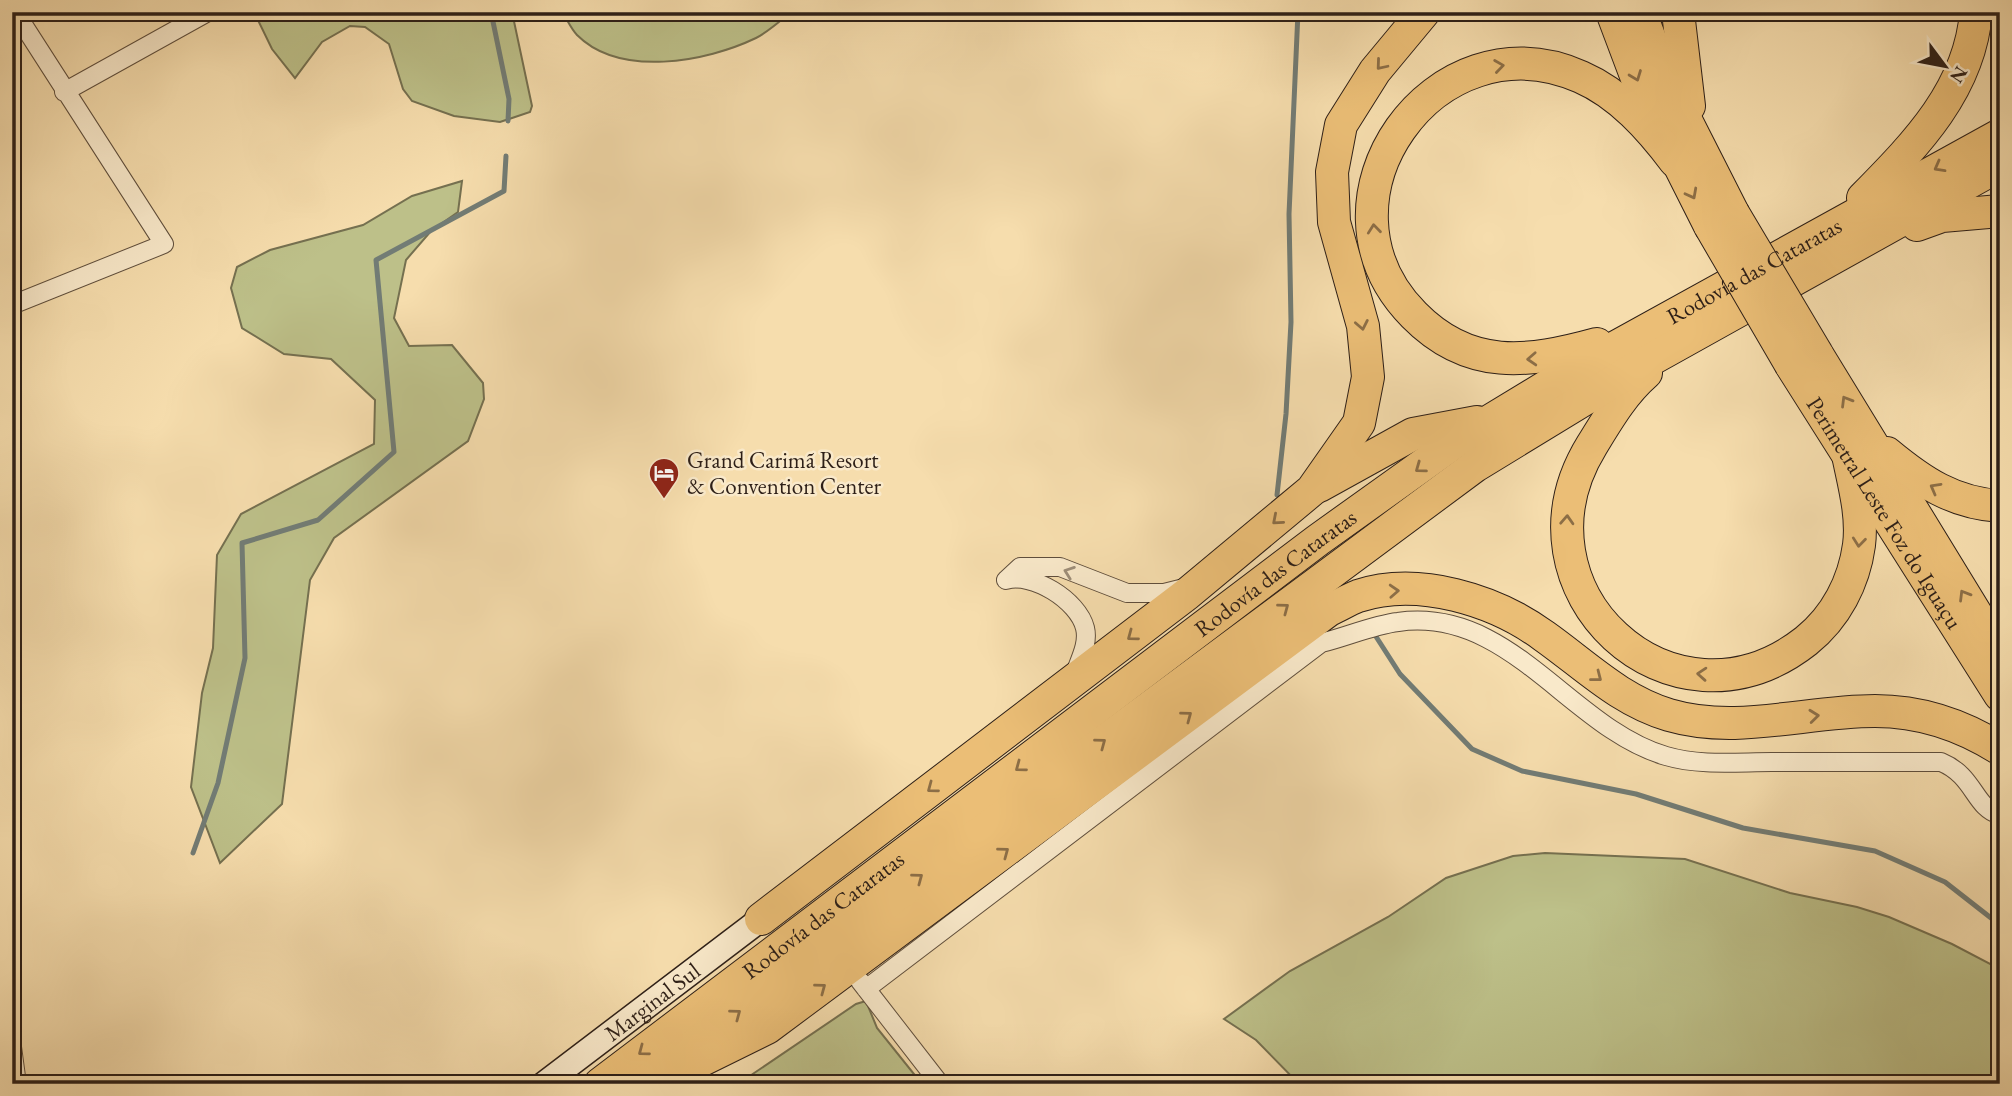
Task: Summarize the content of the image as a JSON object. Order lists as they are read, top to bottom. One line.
{"streets":{"highway":["Rodovía das Cataratas","Perimetral Leste Foz do Iguaçu"],"street":["Marginal Sul"]},"places":{"hotel":["Grand Carimã Resort & Convention Center"]},"north":"bottom right"}
